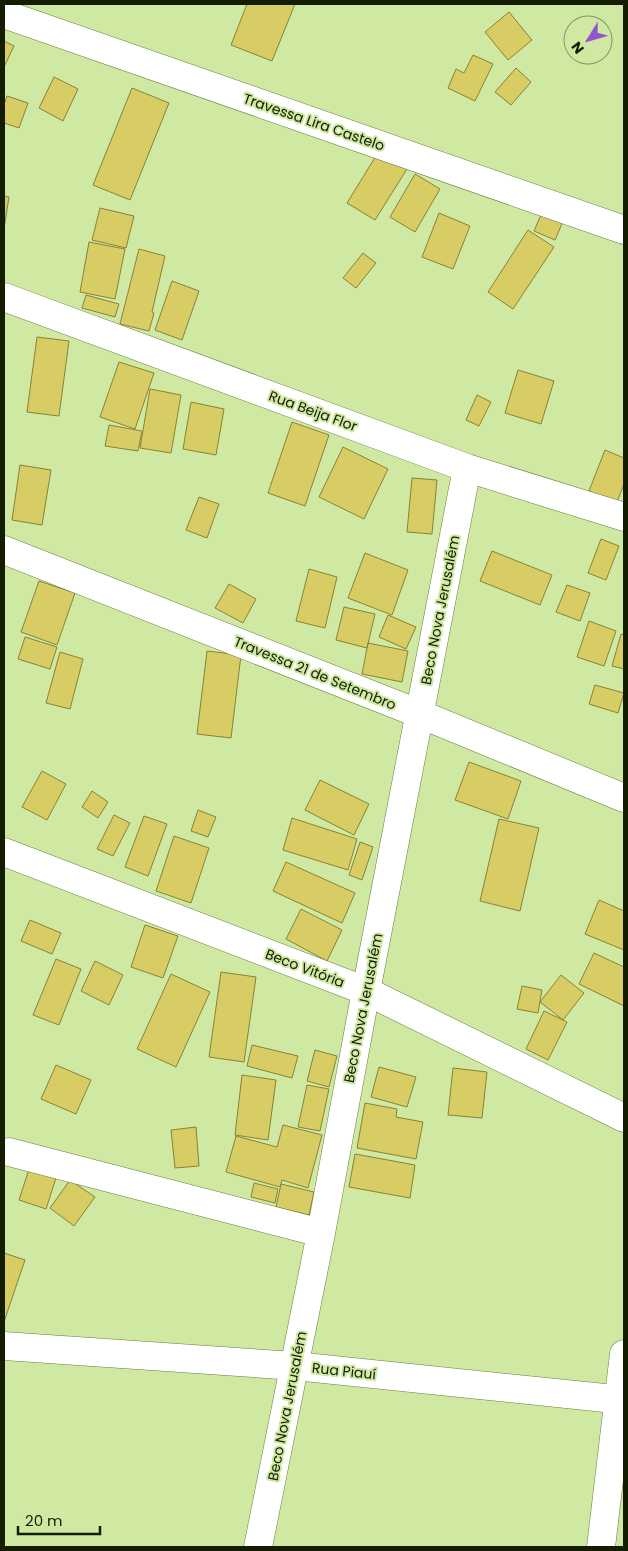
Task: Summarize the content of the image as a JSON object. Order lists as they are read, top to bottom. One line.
{"streets":{"street":["Travessa Lira Castelo","Rua Beija Flor","Beco Nova Jerusalém","Travessa 21 de Setembro","Beco Vitória","Rua Piauí"]},"crossings":[["Rua Beija Flor","Beco Nova Jerusalém"],["Beco Nova Jerusalém","Travessa 21 de Setembro"],["Beco Nova Jerusalém","Beco Vitória"],["Beco Nova Jerusalém","Rua Piauí"]],"scale_bar":"20 m","north":"bottom left"}
